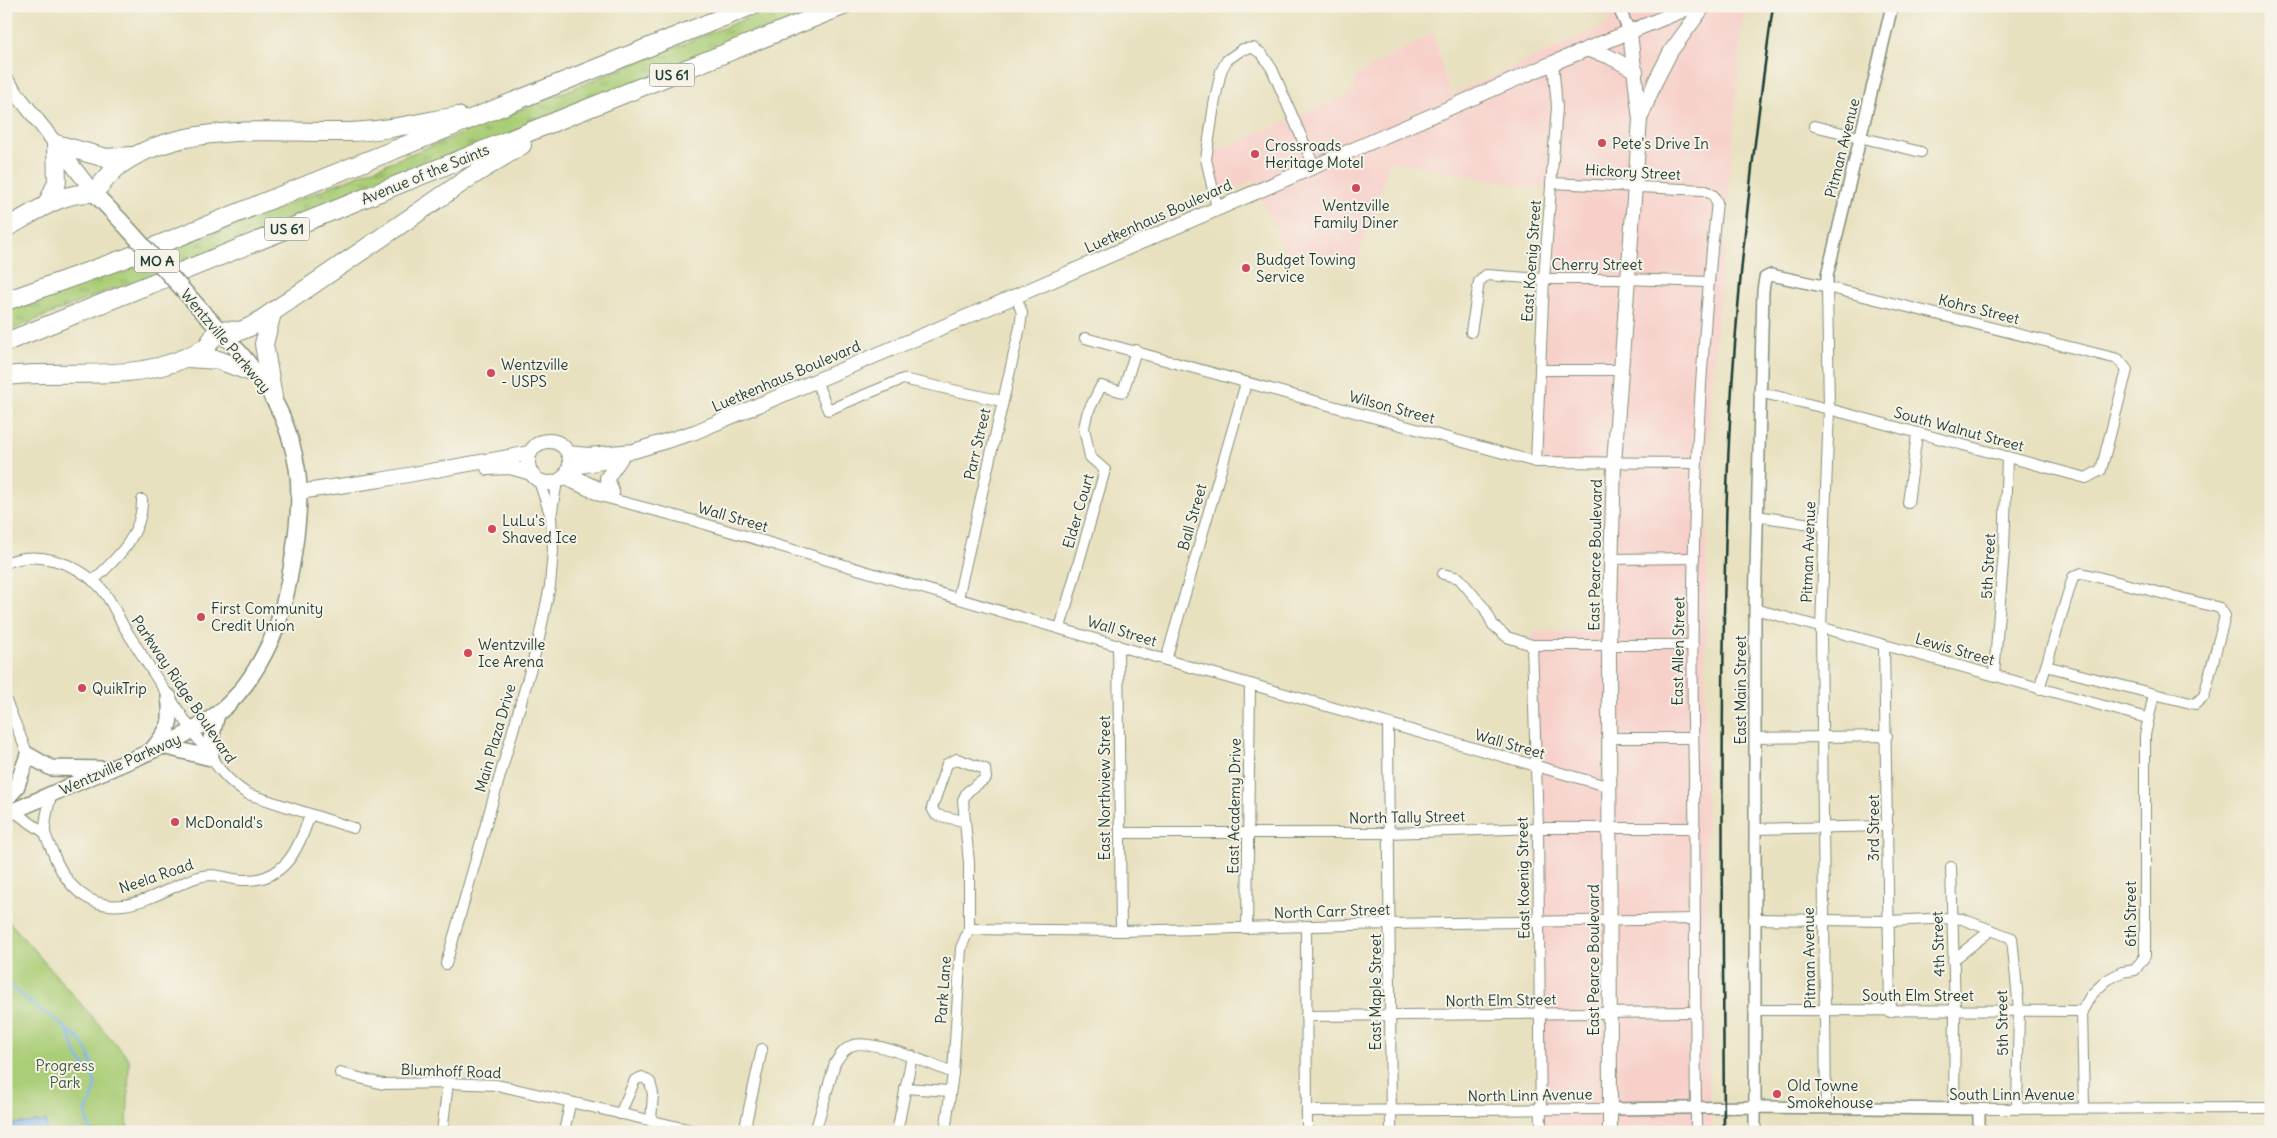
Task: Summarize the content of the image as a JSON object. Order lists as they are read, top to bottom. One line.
{"streets":{"highway":["US 61","Avenue of the Saints"],"main road":["Luetkenhaus Boulevard","MO A","Wentzville Parkway","East Pearce Boulevard"],"street":["Pitman Avenue","Hickory Street","East Koenig Street","Cherry Street","Kohrs Street","Wilson Street","South Walnut Street","Parr Street","Elder Court","Wall Street","Ball Street","5th Street","Lewis Street","East Allen Street","Parkway Ridge Boulevard","East Main Street","Main Plaza Drive","East Northview Street","East Academy Drive","North Tally Street","3rd Street","Neela Road","North Carr Street","6th Street","4th Street","Park Lane","East Maple Street","South Elm Street","North Elm Street","Blumhoff Road","South Linn Avenue","North Linn Avenue"]},"crossings":[["Pitman Avenue","Kohrs Street"],["Pitman Avenue","South Walnut Street"],["Pitman Avenue","Lewis Street"],["Pitman Avenue","South Elm Street"],["Pitman Avenue","South Linn Avenue"],["Hickory Street","East Koenig Street"],["Hickory Street","East Pearce Boulevard"],["Hickory Street","East Allen Street"],["Luetkenhaus Boulevard","East Koenig Street"],["Luetkenhaus Boulevard","Parr Street"],["Luetkenhaus Boulevard","Wall Street"],["Luetkenhaus Boulevard","East Pearce Boulevard"],["Luetkenhaus Boulevard","Main Plaza Drive"],["MO A","Wentzville Parkway"],["East Koenig Street","Cherry Street"],["East Koenig Street","Wilson Street"],["East Koenig Street","Wall Street"],["East Koenig Street","North Tally Street"],["East Koenig Street","North Carr Street"],["East Koenig Street","North Elm Street"],["East Koenig Street","North Linn Avenue"],["Cherry Street","East Pearce Boulevard"],["Cherry Street","East Allen Street"],["Kohrs Street","South Walnut Street"],["Kohrs Street","East Main Street"],["Wentzville Parkway","Parkway Ridge Boulevard"],["Wilson Street","Elder Court"],["Wilson Street","Ball Street"],["Wilson Street","East Pearce Boulevard"],["Wilson Street","East Allen Street"],["South Walnut Street","5th Street"],["South Walnut Street","East Main Street"],["Parr Street","Wall Street"],["Elder Court","Wall Street"],["Wall Street","Ball Street"],["Wall Street","East Pearce Boulevard"],["Wall Street","Main Plaza Drive"],["Wall Street","East Northview Street"],["Wall Street","East Academy Drive"],["Wall Street","East Maple Street"],["East Pearce Boulevard","North Tally Street"],["East Pearce Boulevard","North Carr Street"],["East Pearce Boulevard","North Elm Street"],["East Pearce Boulevard","North Linn Avenue"],["5th Street","Lewis Street"],["5th Street","South Elm Street"],["5th Street","South Linn Avenue"],["Lewis Street","East Main Street"],["Lewis Street","3rd Street"],["Lewis Street","6th Street"],["East Allen Street","North Tally Street"],["East Allen Street","North Carr Street"],["East Allen Street","North Elm Street"],["East Allen Street","North Linn Avenue"],["Parkway Ridge Boulevard","Neela Road"],["East Main Street","South Elm Street"],["East Main Street","South Linn Avenue"],["East Main Street","North Linn Avenue"],["East Northview Street","North Tally Street"],["East Northview Street","North Carr Street"],["East Academy Drive","North Tally Street"],["East Academy Drive","North Carr Street"],["North Tally Street","East Maple Street"],["3rd Street","South Elm Street"],["North Carr Street","Park Lane"],["North Carr Street","East Maple Street"],["6th Street","South Elm Street"],["4th Street","South Elm Street"],["4th Street","South Linn Avenue"],["East Maple Street","North Elm Street"],["East Maple Street","North Linn Avenue"],["South Linn Avenue","North Linn Avenue"]],"parks":["Progress Park"],"places":["Pete's Drive In","Crossroads Heritage Motel","Wentzville Family Diner","Budget Towing Service","Wentzville - USPS","LuLu's Shaved Ice","First Community Credit Union","Wentzville Ice Arena","QuikTrip","McDonald's","Old Towne Smokehouse"]}
